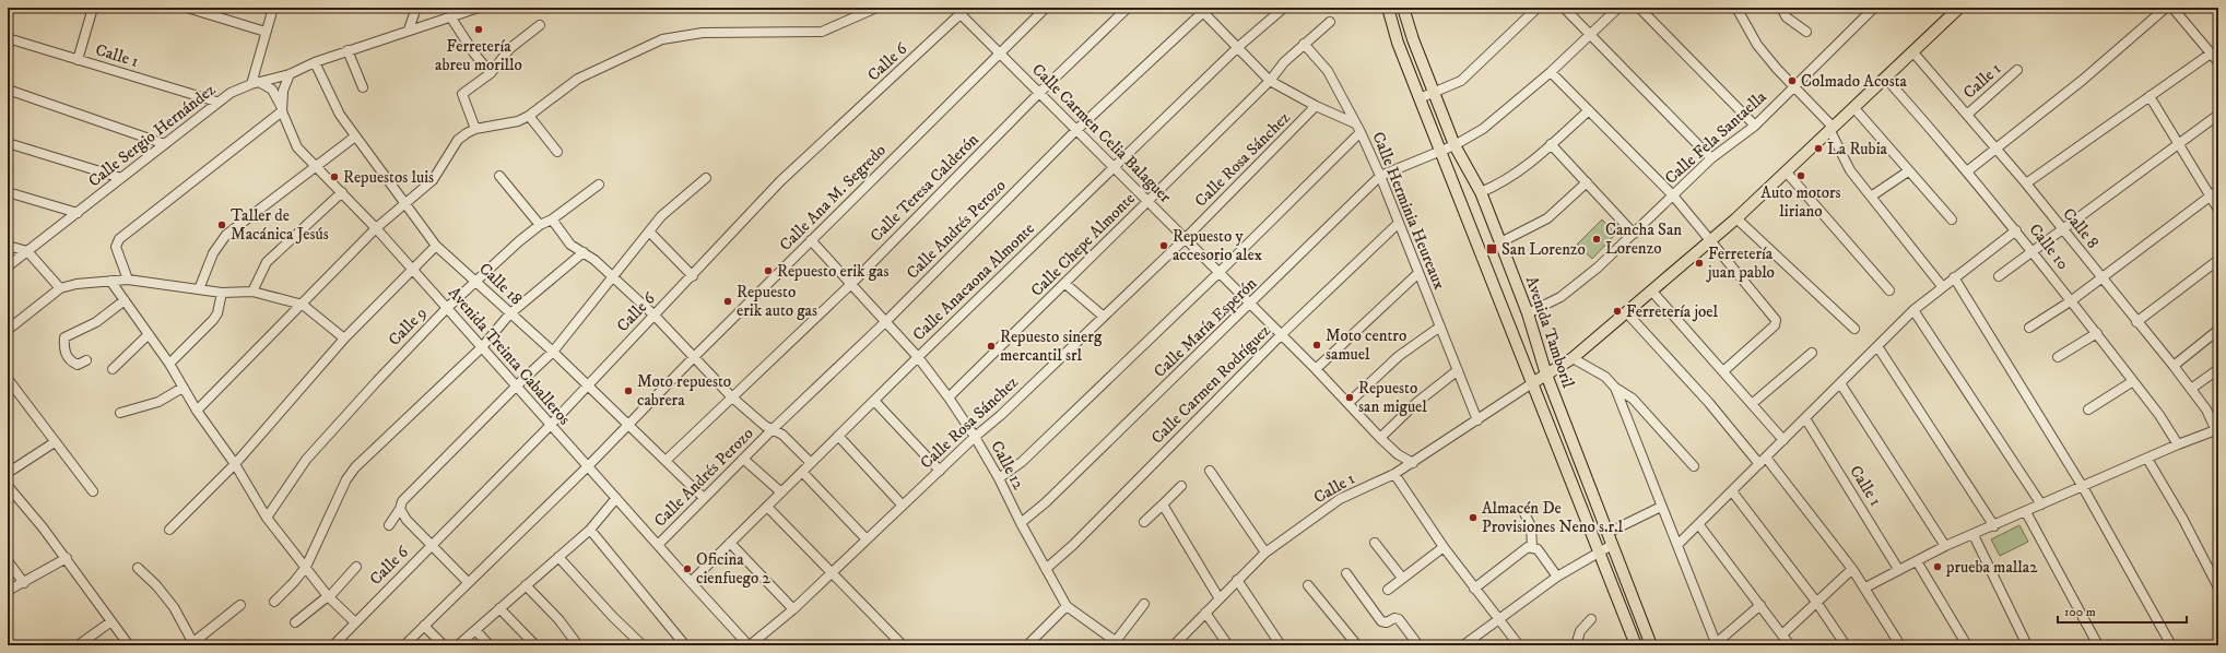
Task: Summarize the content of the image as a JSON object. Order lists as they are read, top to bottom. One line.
{"streets":{"main road":["Avenida Tamboril"],"street":["Calle 1","Calle 6","Calle Carmen Celia Balaguer","Calle Sergio Hernández","Calle Fela Santaella","Calle Rosa Sánchez","Calle Teresa Calderón","Calle Ana M. Segredo","Calle Herminia Heureaux","Calle 8","Calle Andrés Perozo","Calle Chepe Almonte","Calle 10","Calle Anacaona Almonte","Calle 18","Calle 9","Calle María Esperón","Avenida Treinta Caballeros","Calle Carmen Rodríguez","Calle 12"]},"crossings":[["Calle 1","Calle Carmen Celia Balaguer"],["Calle 1","Calle Sergio Hernández"],["Calle 1","Calle Herminia Heureaux"],["Calle 1","Calle 8"],["Calle 1","Avenida Tamboril"],["Calle 6","Calle Carmen Celia Balaguer"],["Calle 6","Calle 18"],["Calle 6","Avenida Treinta Caballeros"],["Calle Carmen Celia Balaguer","Calle Rosa Sánchez"],["Calle Carmen Celia Balaguer","Calle Teresa Calderón"],["Calle Carmen Celia Balaguer","Calle Ana M. Segredo"],["Calle Carmen Celia Balaguer","Calle Andrés Perozo"],["Calle Carmen Celia Balaguer","Calle Chepe Almonte"],["Calle Carmen Celia Balaguer","Calle Anacaona Almonte"],["Calle Carmen Celia Balaguer","Calle María Esperón"],["Calle Carmen Celia Balaguer","Calle Carmen Rodríguez"],["Calle Sergio Hernández","Calle 18"],["Calle Sergio Hernández","Avenida Treinta Caballeros"],["Calle Fela Santaella","Avenida Tamboril"],["Calle Rosa Sánchez","Calle Herminia Heureaux"],["Calle Rosa Sánchez","Avenida Treinta Caballeros"],["Calle Rosa Sánchez","Calle 12"],["Calle Teresa Calderón","Calle 18"],["Calle Teresa Calderón","Calle 12"],["Calle Ana M. Segredo","Calle 18"],["Calle Ana M. Segredo","Avenida Treinta Caballeros"],["Calle Ana M. Segredo","Calle 12"],["Calle Herminia Heureaux","Calle Andrés Perozo"],["Calle Herminia Heureaux","Calle Chepe Almonte"],["Calle Herminia Heureaux","Calle Anacaona Almonte"],["Calle Herminia Heureaux","Calle María Esperón"],["Calle Herminia Heureaux","Calle Carmen Rodríguez"],["Calle Andrés Perozo","Calle 18"],["Calle Andrés Perozo","Avenida Treinta Caballeros"],["Calle Andrés Perozo","Calle 12"],["Calle Chepe Almonte","Calle 12"],["Calle Anacaona Almonte","Avenida Treinta Caballeros"],["Calle Anacaona Almonte","Calle 12"],["Calle 18","Calle 9"],["Calle 9","Avenida Treinta Caballeros"],["Calle María Esperón","Avenida Tamboril"],["Calle María Esperón","Calle 12"],["Calle Carmen Rodríguez","Calle 12"]],"places":{"other":["Ferretería abreu morillo","Colmado Acosta","La Rubia","Auto motors liriano","Repuestos luis","Taller de Macánica Jesús","Cancha San Lorenzo","Repuesto y accesorio alex","Ferretería juan pablo","Repuesto erik gas","Repuesto erik auto gas","Ferretería joel","Moto centro samuel","Repuesto sinerg mercantil srl","Moto repuesto cabrera","Repuesto san miguel","Almacén De Provisiones Neno s.r.l","prueba malla2","Oficina cienfuego 2"],"transit":["San Lorenzo"]},"scale_bar":"100 m"}
